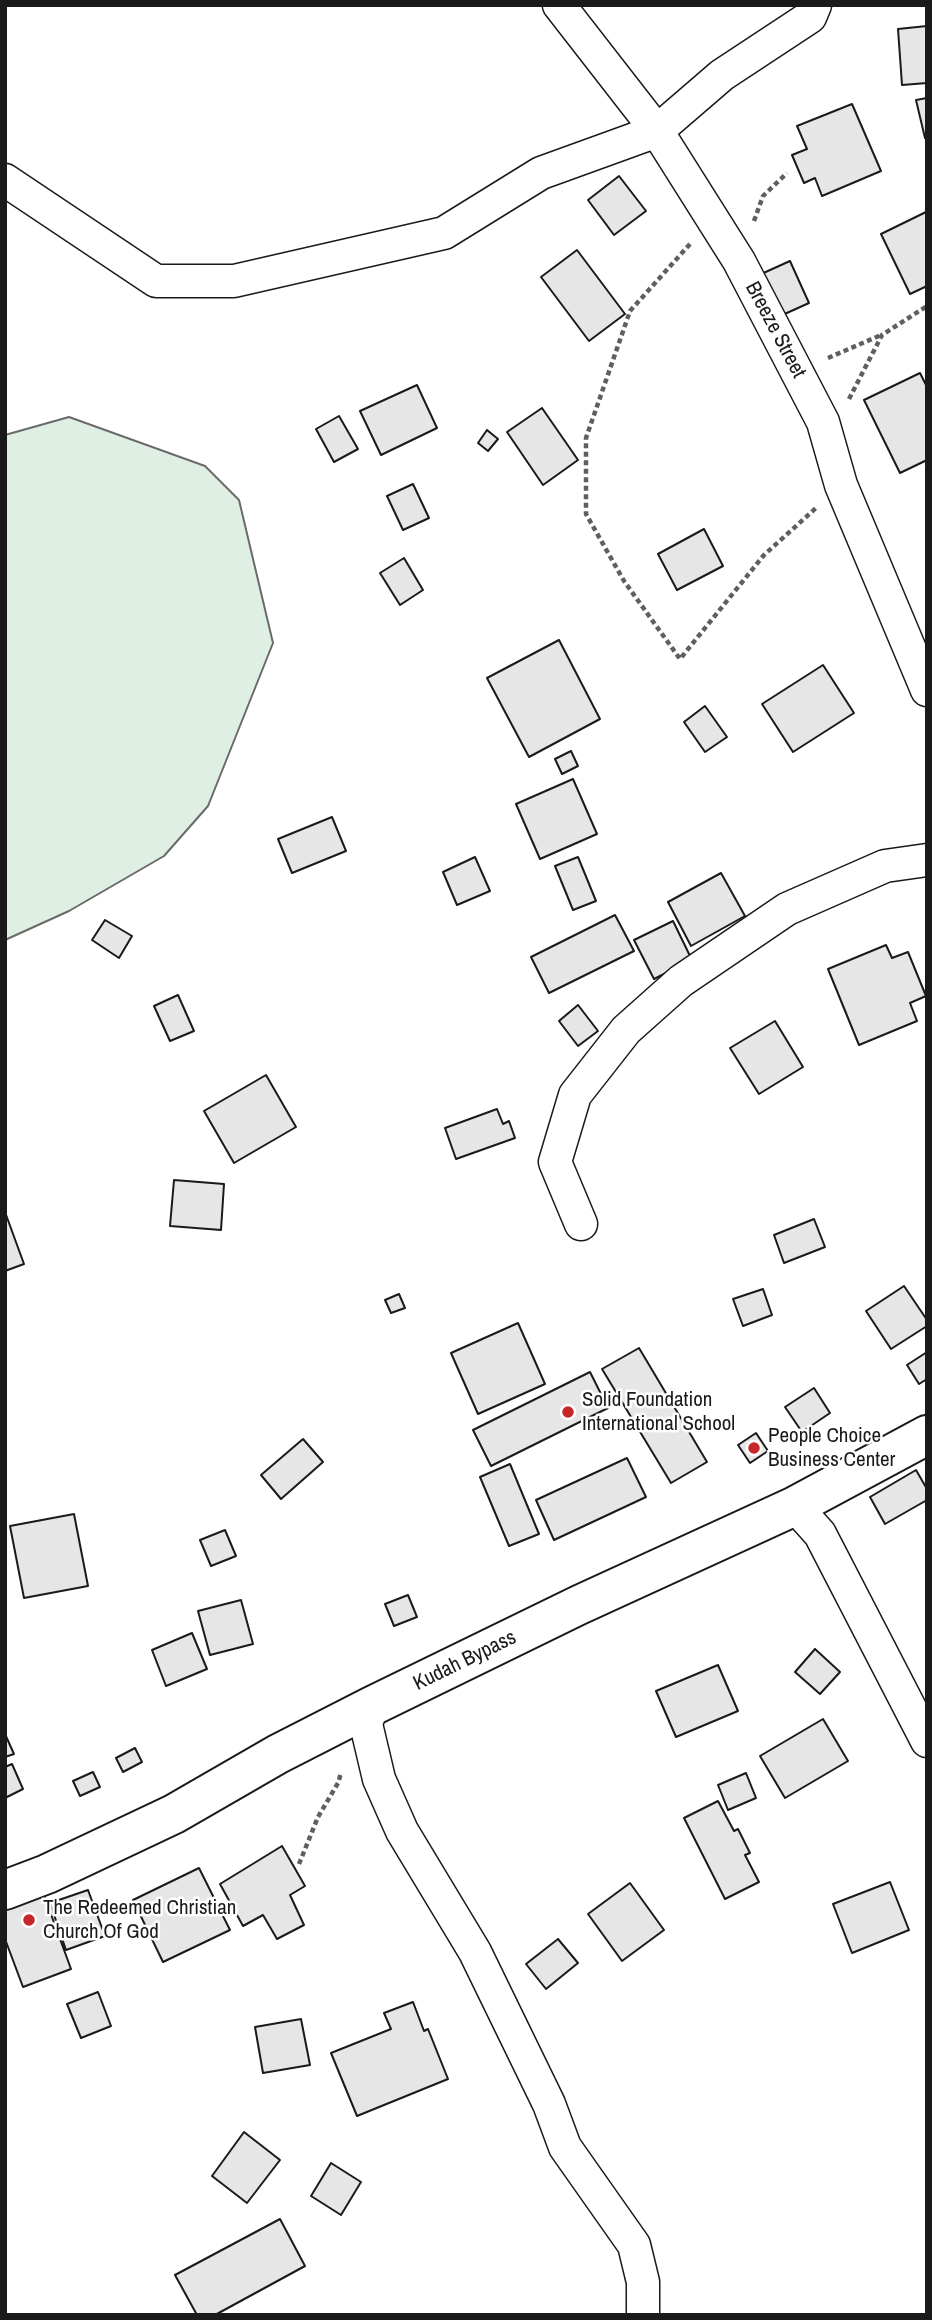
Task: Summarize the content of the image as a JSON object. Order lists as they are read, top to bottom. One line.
{"streets":{"street":["Breeze Street","Kudah Bypass"]},"places":["Solid Foundation International School","People Choice Business Center","The Redeemed Christian Church Of God"]}
